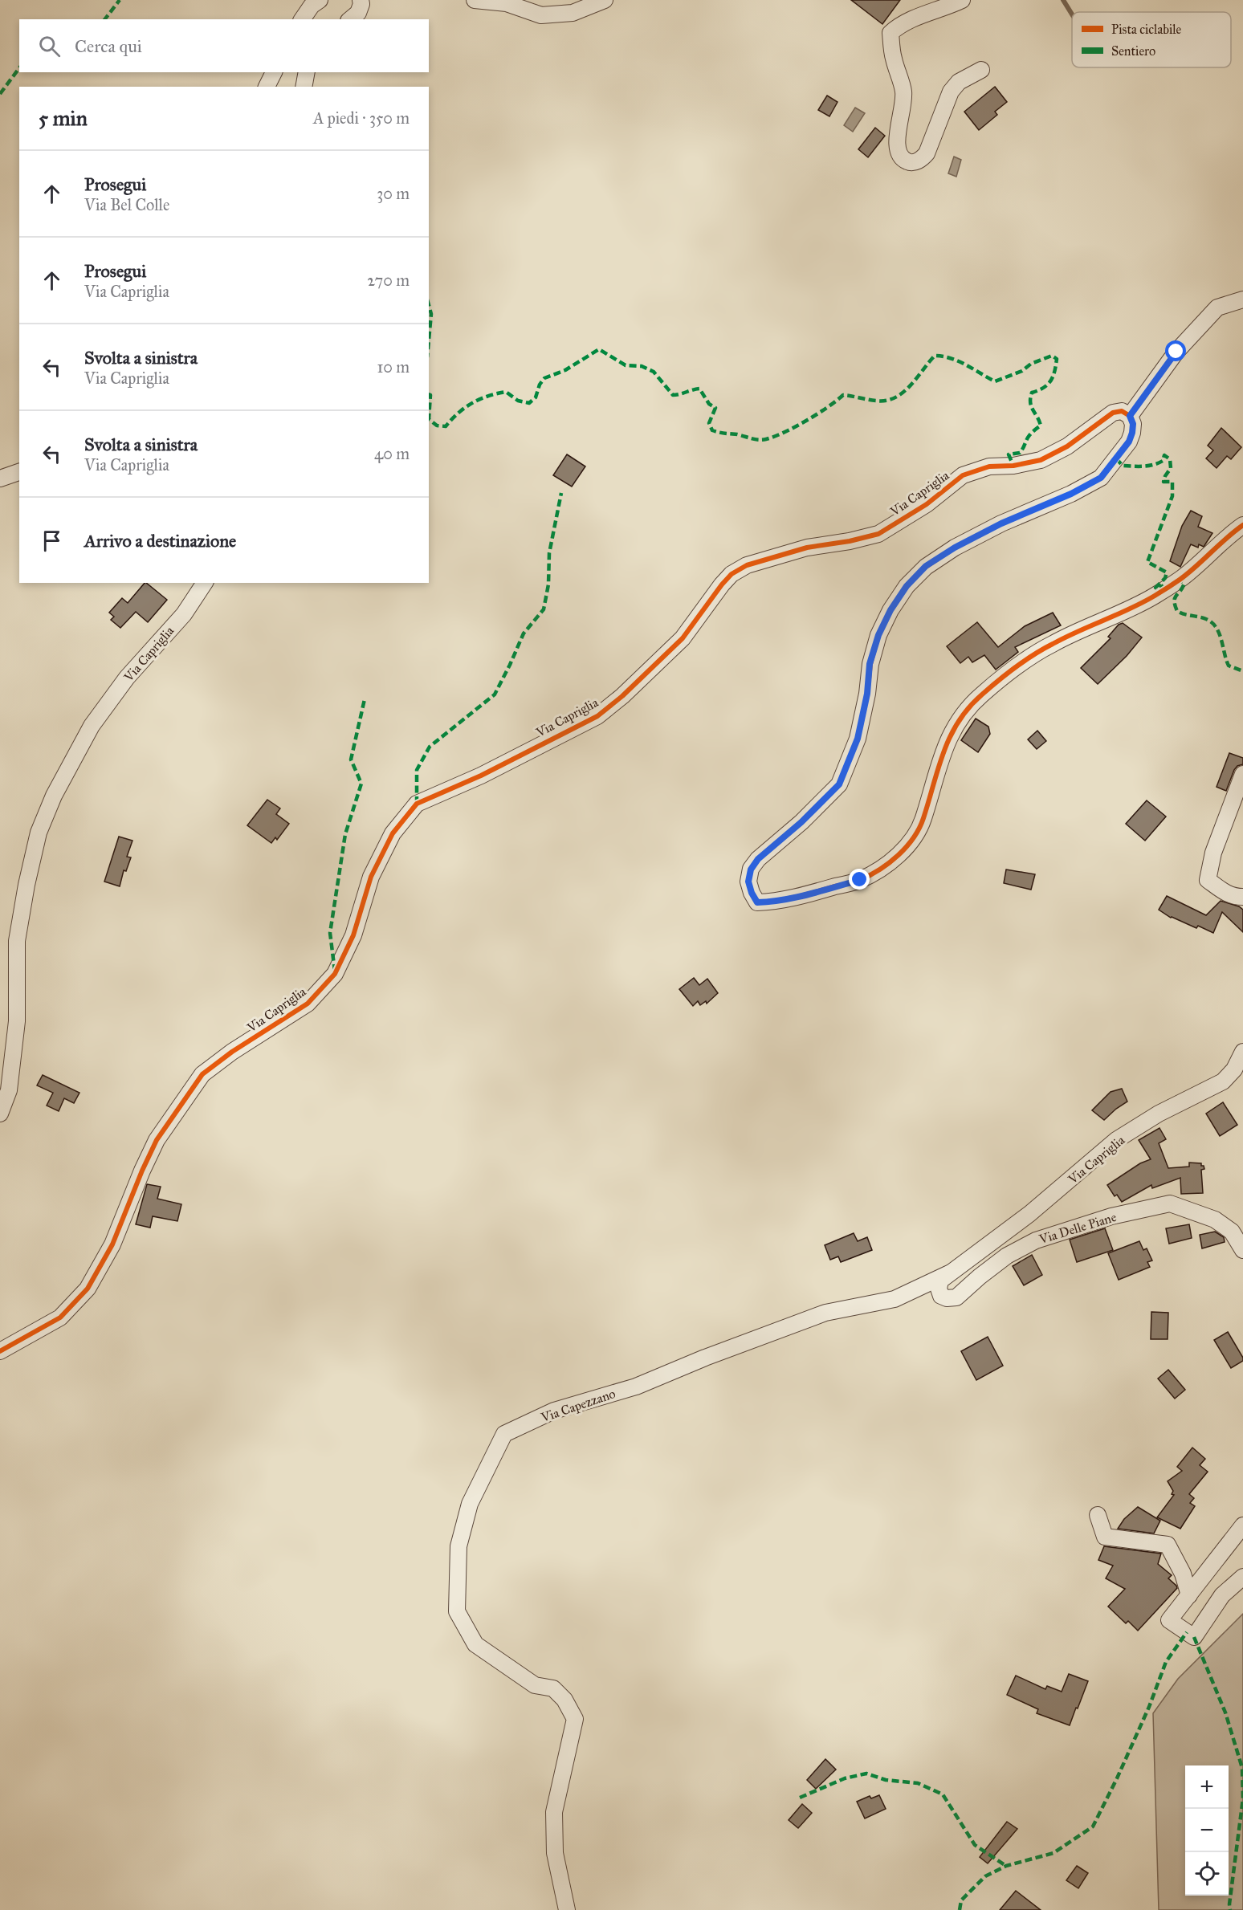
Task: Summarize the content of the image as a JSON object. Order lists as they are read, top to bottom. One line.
{"streets":{"street":["Via Capriglia","Via Delle Piane","Via Capezzano"]},"crossings":[["Via Capriglia","Via Delle Piane"],["Via Capriglia","Via Capezzano"],["Via Delle Piane","Via Capezzano"]],"legend":["Pista ciclabile","Sentiero"],"page":{"search":"Cerca qui","heading":["5 min","A piedi · 350 m"],"list":[["Prosegui","Via Bel Colle","30 m"],["Prosegui","Via Capriglia","270 m"],["Svolta a sinistra","Via Capriglia","10 m"],["Svolta a sinistra","Via Capriglia","40 m"],"Arrivo a destinazione"],"map_buttons":["+","−"]}}
